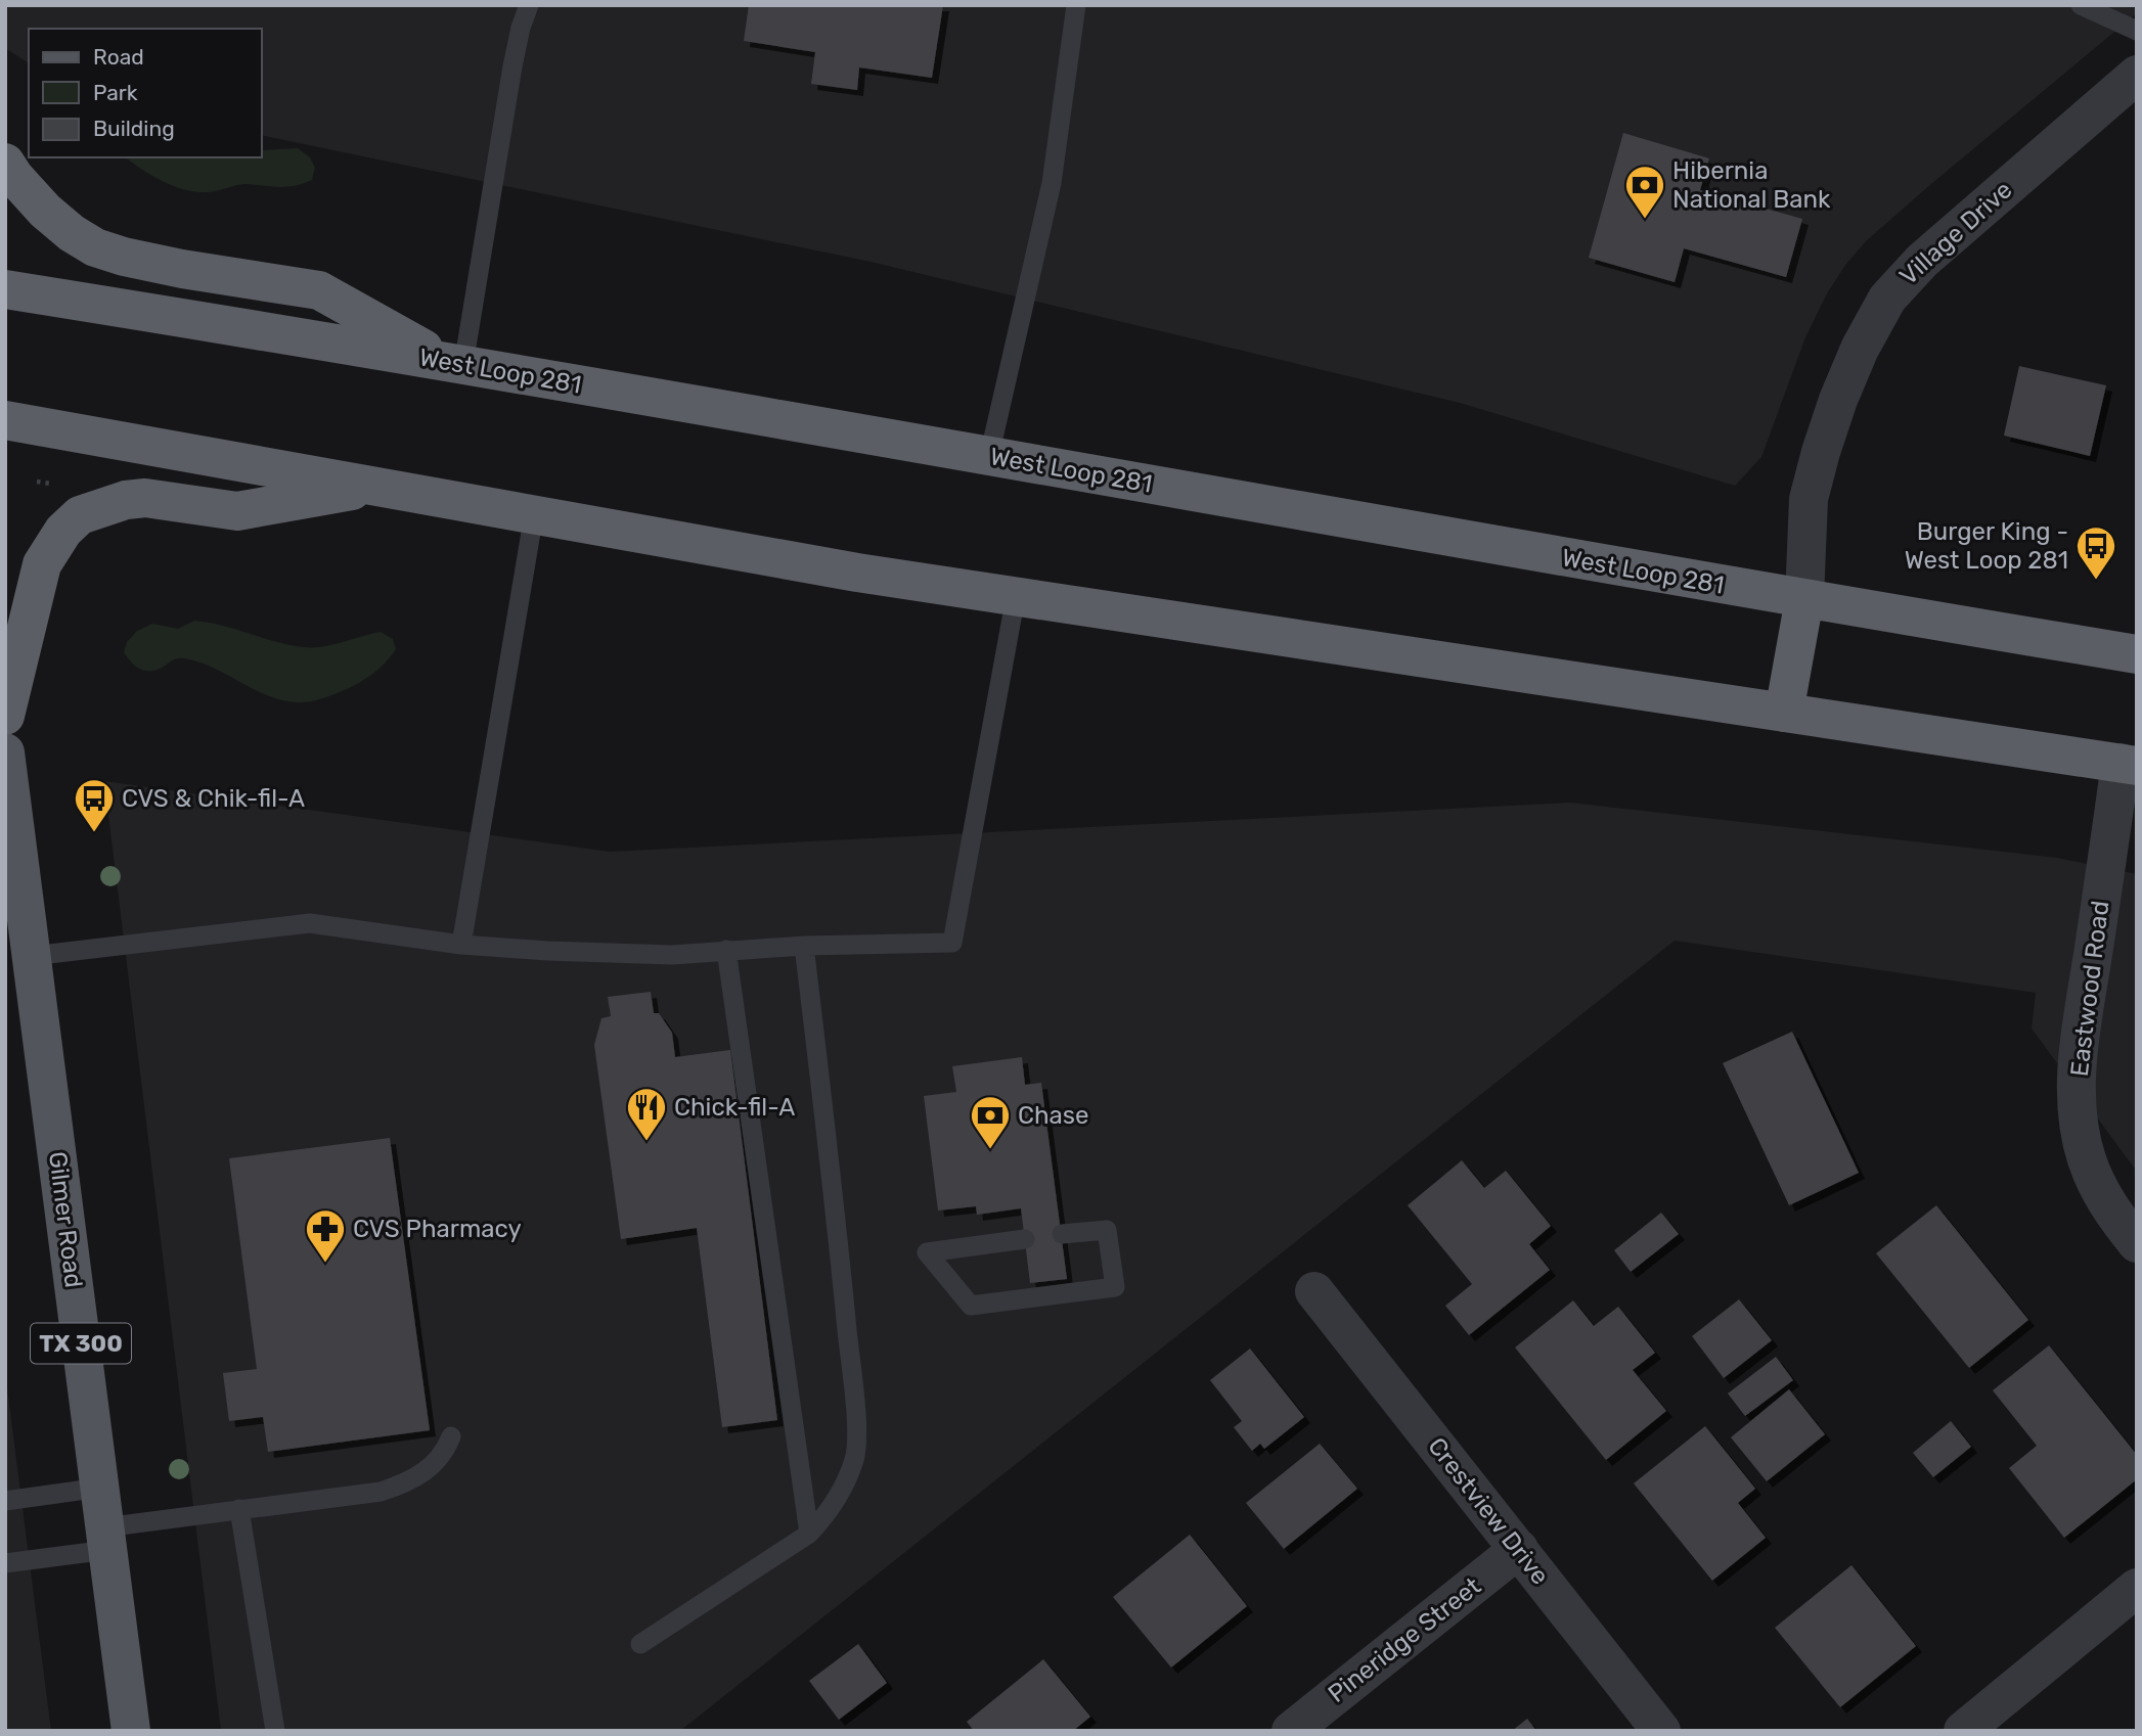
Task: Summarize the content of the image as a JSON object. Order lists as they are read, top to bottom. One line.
{"streets":{"highway":["West Loop 281"],"main road":["Gilmer Road","TX 300"],"street":["Village Drive","Eastwood Road","Crestview Drive","Pineridge Street"]},"crossings":[["Village Drive","West Loop 281"],["Crestview Drive","Pineridge Street"]],"places":{"bank":["Hibernia National Bank","Chase"],"bus stop":["Burger King - West Loop 281","CVS & Chik-fil-A"],"restaurant":["Chick-fil-A"],"pharmacy":["CVS Pharmacy"]},"legend":["Road","Park","Building"]}
